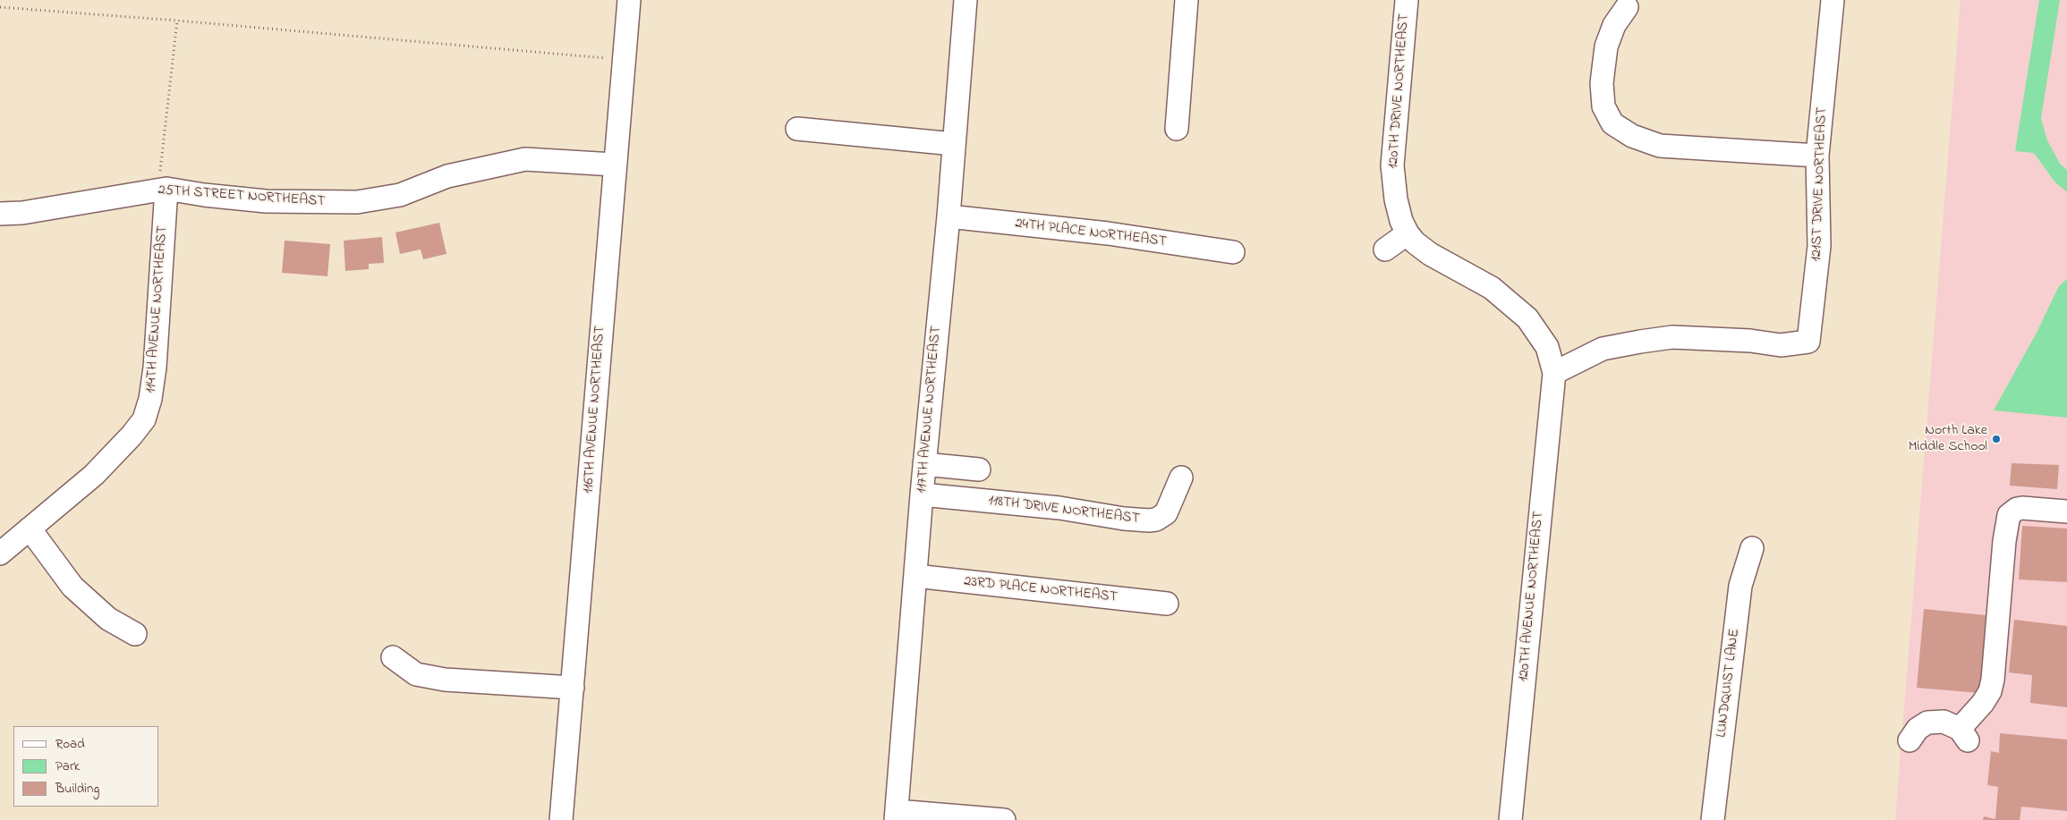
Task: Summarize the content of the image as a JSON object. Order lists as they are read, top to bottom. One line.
{"streets":{"street":["120TH DRIVE NORTHEAST","121ST DRIVE NORTHEAST","25TH STREET NORTHEAST","24TH PLACE NORTHEAST","114TH AVENUE NORTHEAST","116TH AVENUE NORTHEAST","117TH AVENUE NORTHEAST","118TH DRIVE NORTHEAST","23RD PLACE NORTHEAST","120TH AVENUE NORTHEAST","LUNDQUIST LANE"]},"crossings":[["121ST DRIVE NORTHEAST","120TH AVENUE NORTHEAST"],["25TH STREET NORTHEAST","114TH AVENUE NORTHEAST"],["25TH STREET NORTHEAST","116TH AVENUE NORTHEAST"],["24TH PLACE NORTHEAST","117TH AVENUE NORTHEAST"],["117TH AVENUE NORTHEAST","118TH DRIVE NORTHEAST"],["117TH AVENUE NORTHEAST","23RD PLACE NORTHEAST"]],"places":["North Lake Middle School"],"legend":["Road","Park","Building"]}
